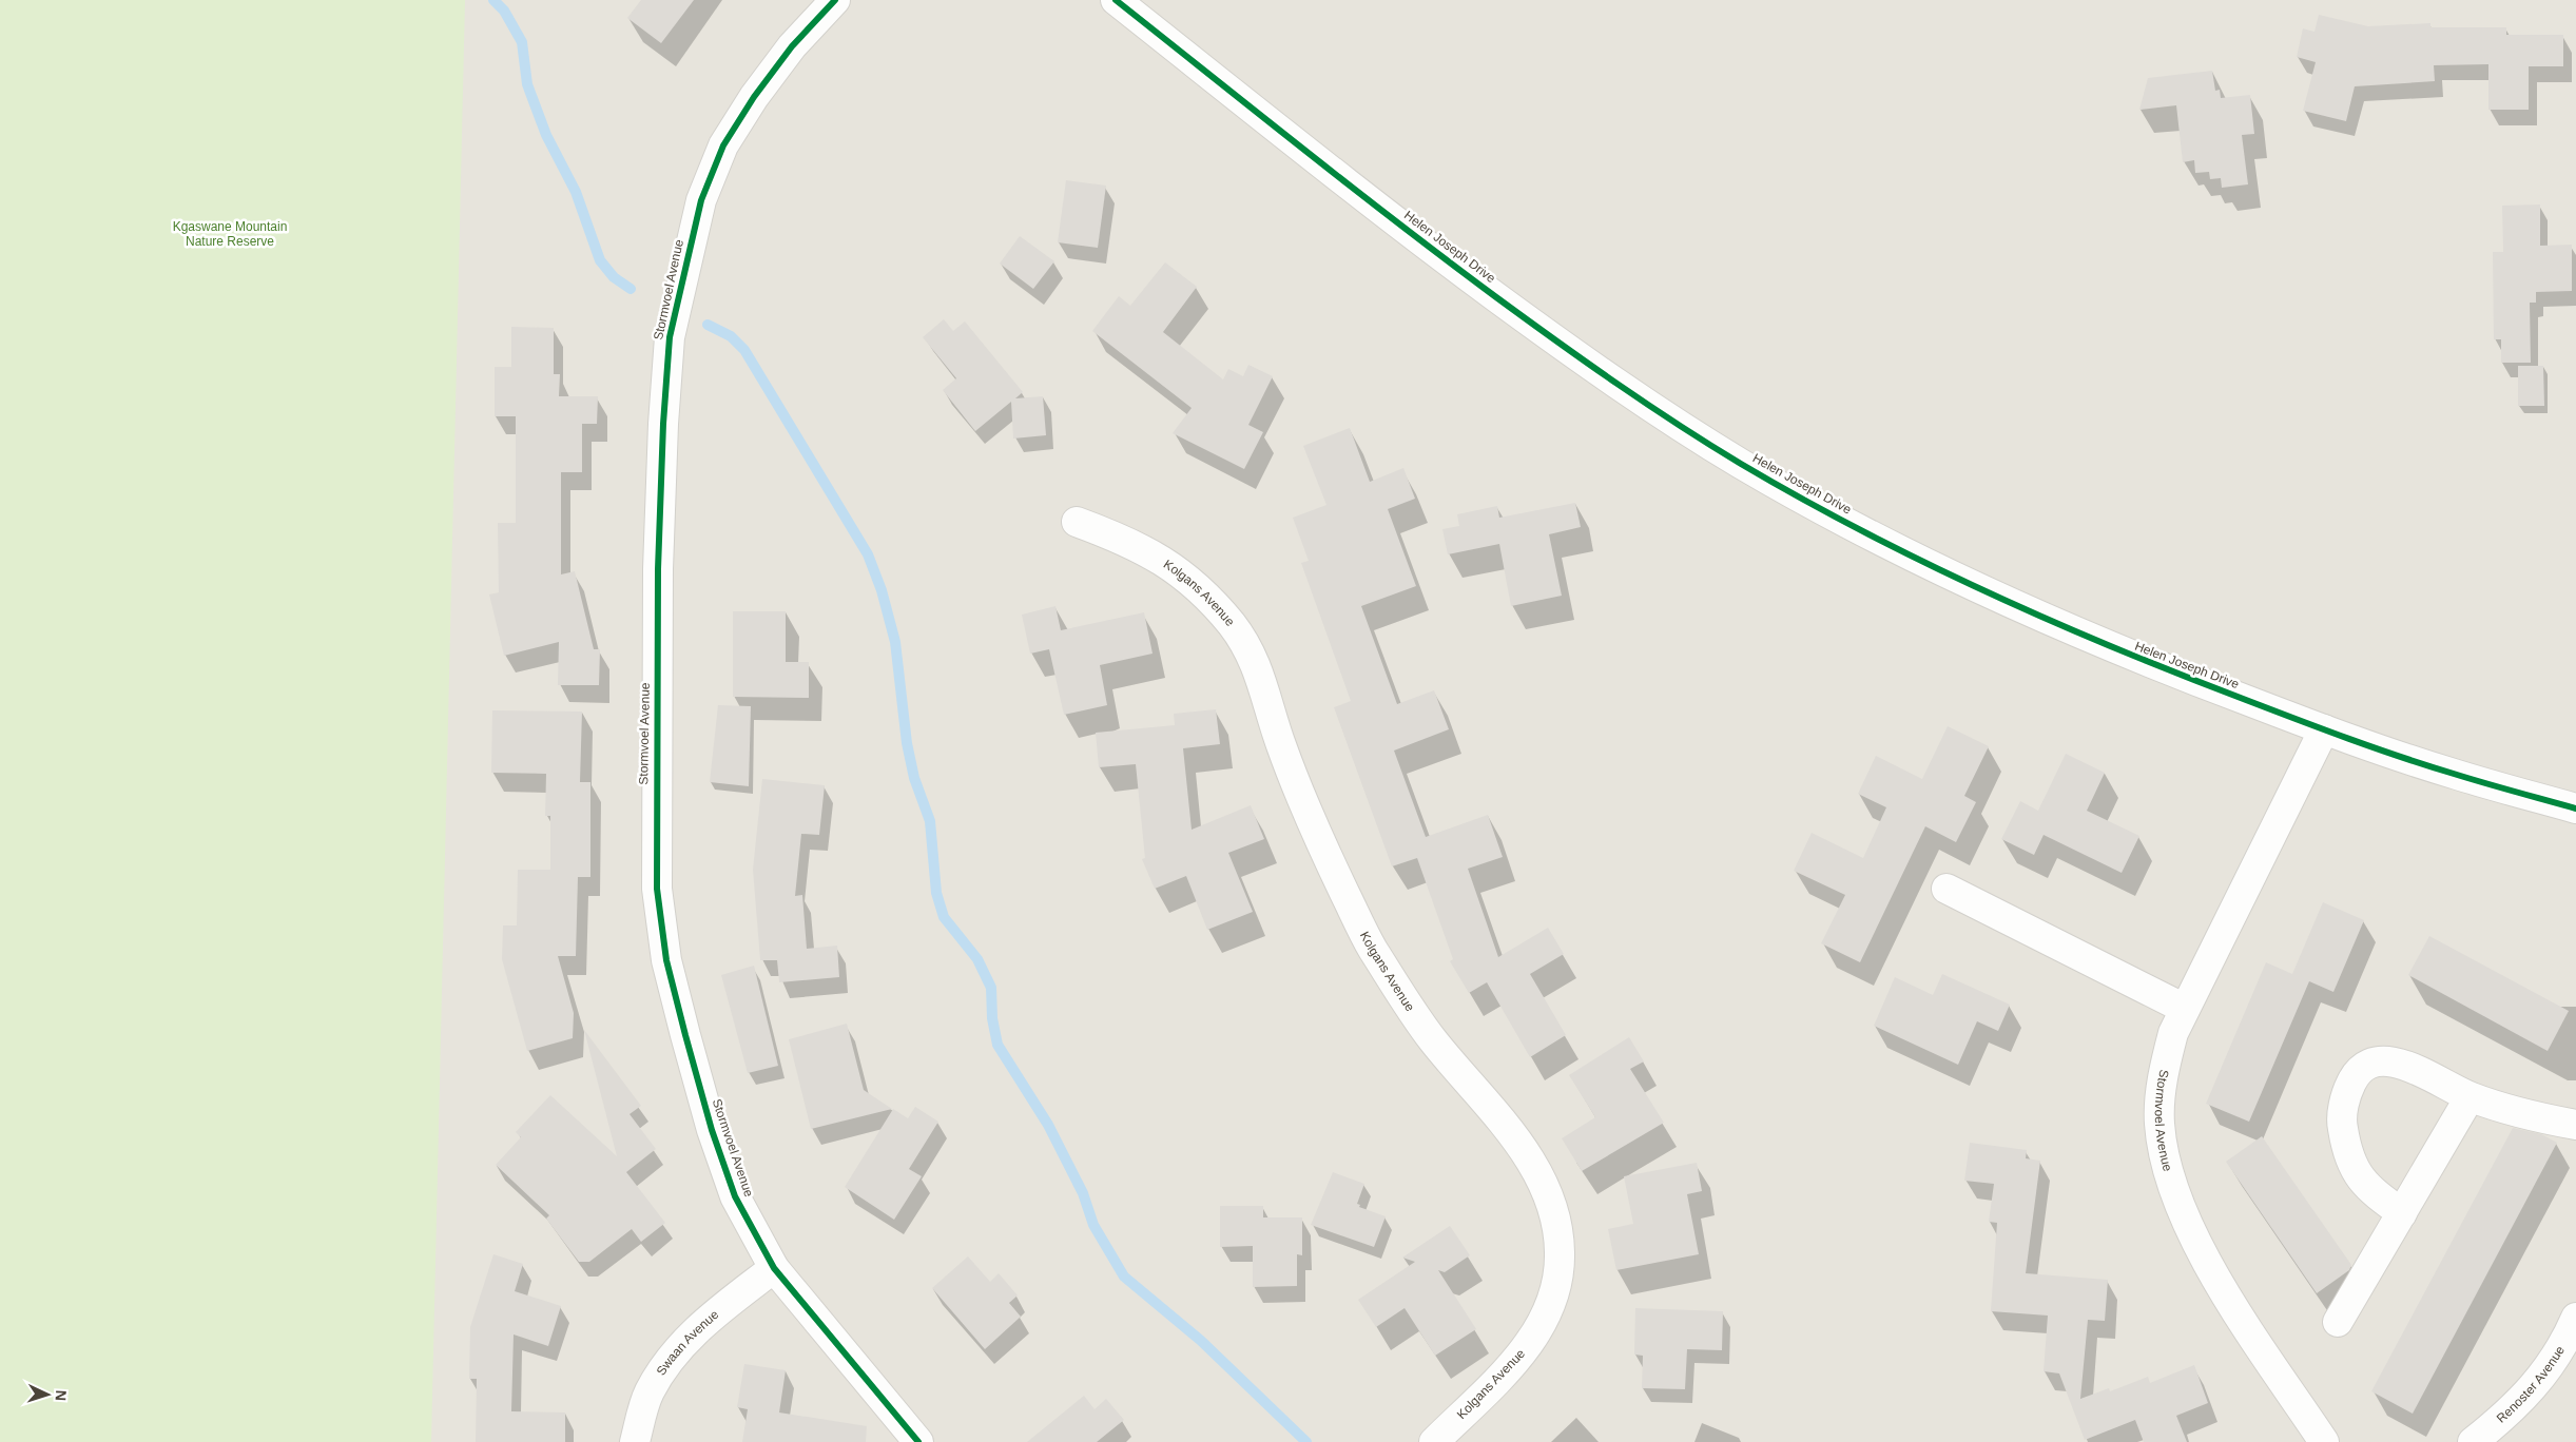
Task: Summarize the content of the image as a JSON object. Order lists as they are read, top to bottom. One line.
{"streets":{"street":["Helen Joseph Drive","Stormvoel Avenue","Kolgans Avenue","Swaan Avenue","Renoster Avenue"]},"crossings":[["Helen Joseph Drive","Stormvoel Avenue"],["Stormvoel Avenue","Swaan Avenue"]],"parks":["Kgaswane Mountain Nature Reserve"],"north":"right"}
